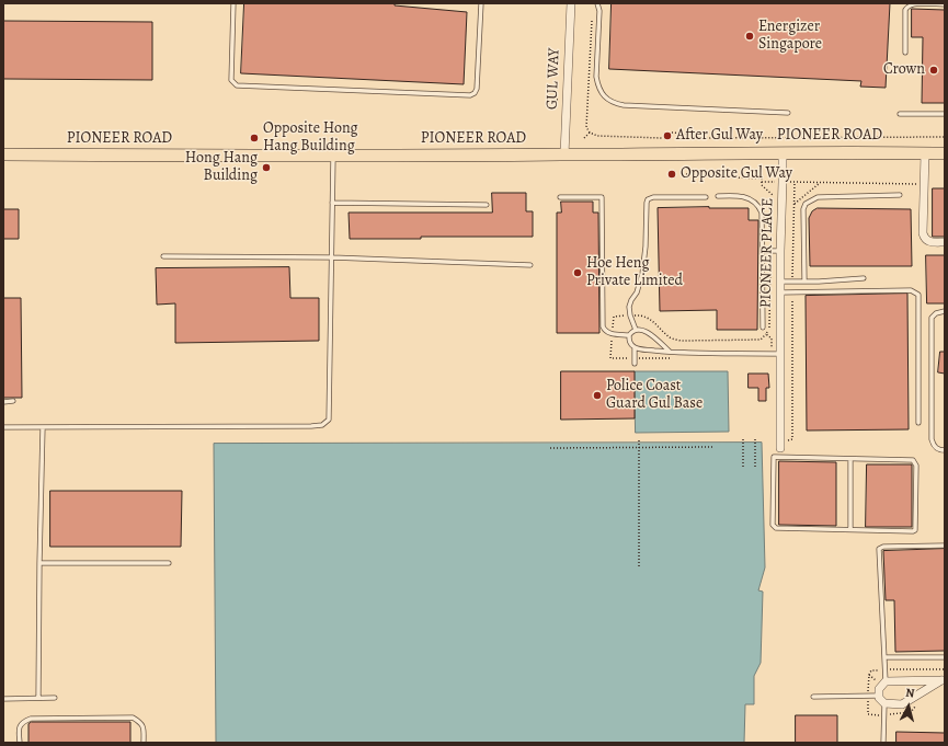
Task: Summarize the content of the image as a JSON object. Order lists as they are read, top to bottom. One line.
{"streets":{"main road":["PIONEER ROAD"],"street":["GUL WAY","PIONEER PLACE"]},"crossings":[["GUL WAY","PIONEER ROAD"],["PIONEER ROAD","PIONEER PLACE"]],"places":["Energizer Singapore","Crown","After Gul Way","Opposite Hong Hang Building","Hong Hang Building","Opposite Gul Way","Hoe Heng Private Limited","Police Coast Guard Gul Base"],"north":"top"}
